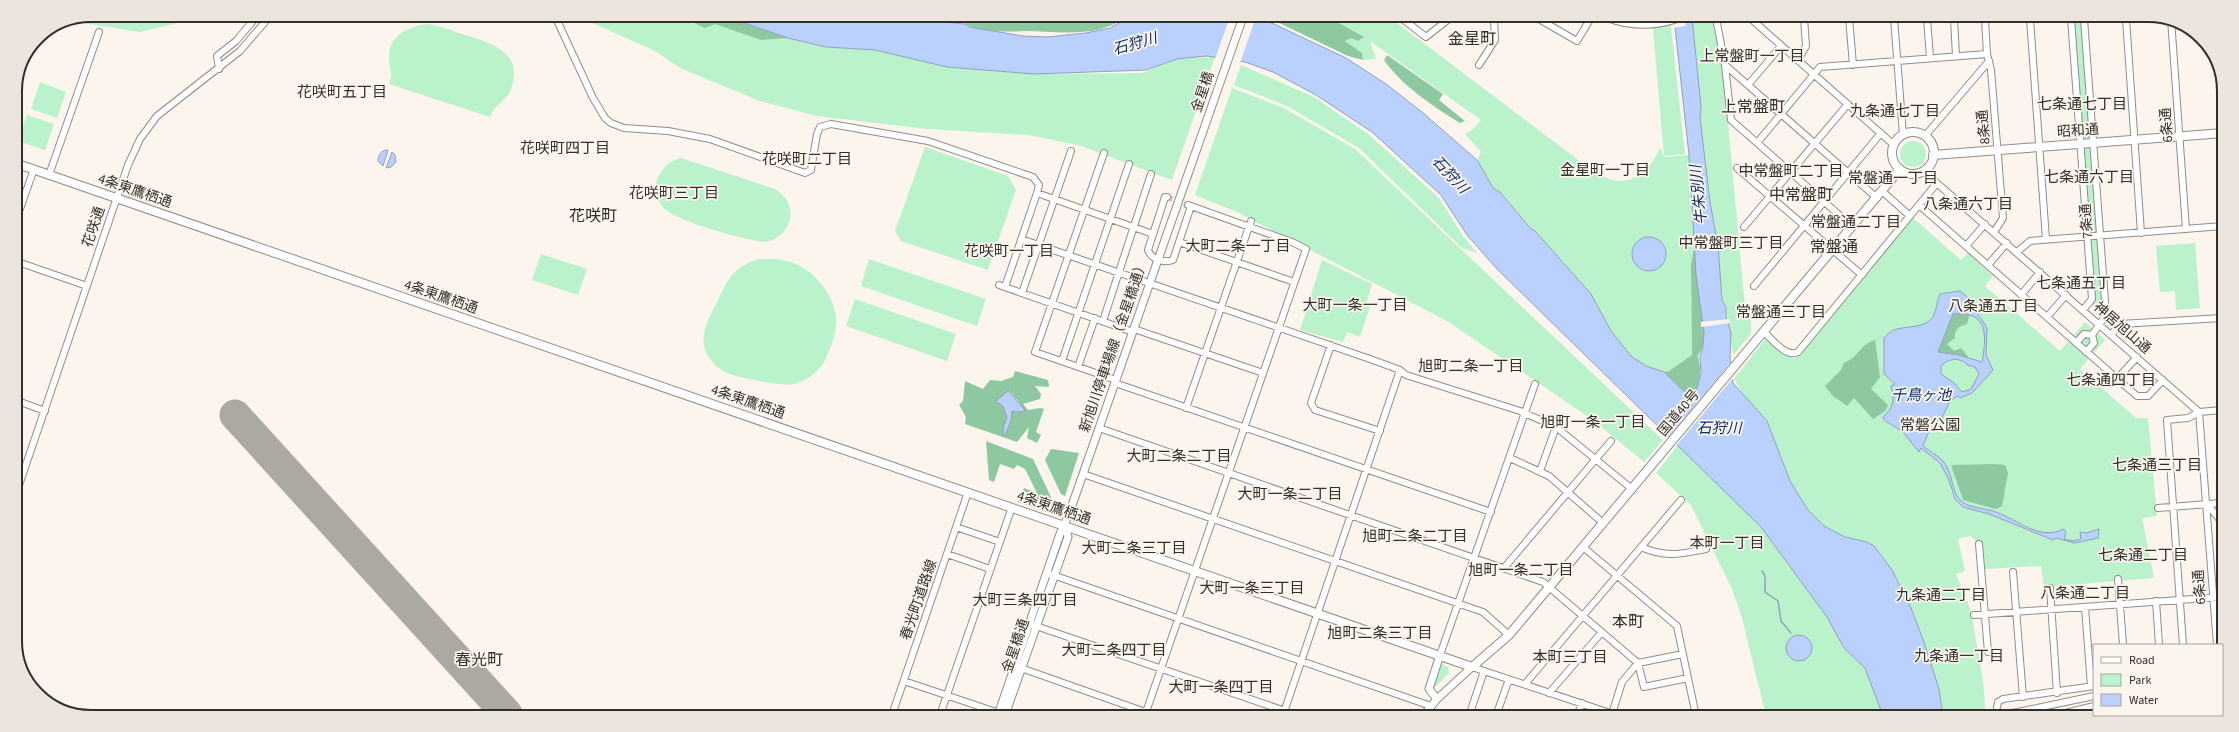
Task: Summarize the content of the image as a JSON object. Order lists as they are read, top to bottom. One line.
{"streets":{"highway":["昭和通","4条東鷹栖通","国道40号"],"main road":["金星橋","新旭川停車場線（金星橋通）","金星橋通"],"street":["6条通","8条通","7条通","花咲通","神居旭山通","春光町道路線"]},"crossings":[["金星橋","新旭川停車場線（金星橋通）"],["6条通","昭和通"],["8条通","昭和通"],["8条通","神居旭山通"],["昭和通","7条通"],["昭和通","神居旭山通"],["昭和通","国道40号"],["4条東鷹栖通","花咲通"],["4条東鷹栖通","新旭川停車場線（金星橋通）"],["4条東鷹栖通","国道40号"],["4条東鷹栖通","春光町道路線"],["4条東鷹栖通","金星橋通"],["7条通","神居旭山通"],["神居旭山通","国道40号"],["新旭川停車場線（金星橋通）","金星橋通"]],"districts":["金星町","上常盤町一丁目","花咲町五丁目","七条通七丁目","上常盤町","九条通七丁目","花咲町四丁目","花咲町二丁目","金星町一丁目","中常盤町二丁目","七条通六丁目","常盤通一丁目","花咲町三丁目","中常盤町","八条通六丁目","花咲町","常盤通二丁目","中常盤町三丁目","大町二条一丁目","常盤通","花咲町一丁目","七条通五丁目","大町一条一丁目","八条通五丁目","常盤通三丁目","旭町二条一丁目","七条通四丁目","旭町一条一丁目","常磐公園","大町二条二丁目","七条通三丁目","大町一条二丁目","旭町二条二丁目","本町一丁目","大町二条三丁目","七条通二丁目","旭町一条二丁目","大町一条三丁目","八条通二丁目","九条通二丁目","大町三条四丁目","本町","旭町二条三丁目","大町二条四丁目","九条通一丁目","本町三丁目","春光町","大町一条四丁目"],"water":["石狩川","牛朱別川","千鳥ヶ池"],"legend":["Road","Park","Water"]}
